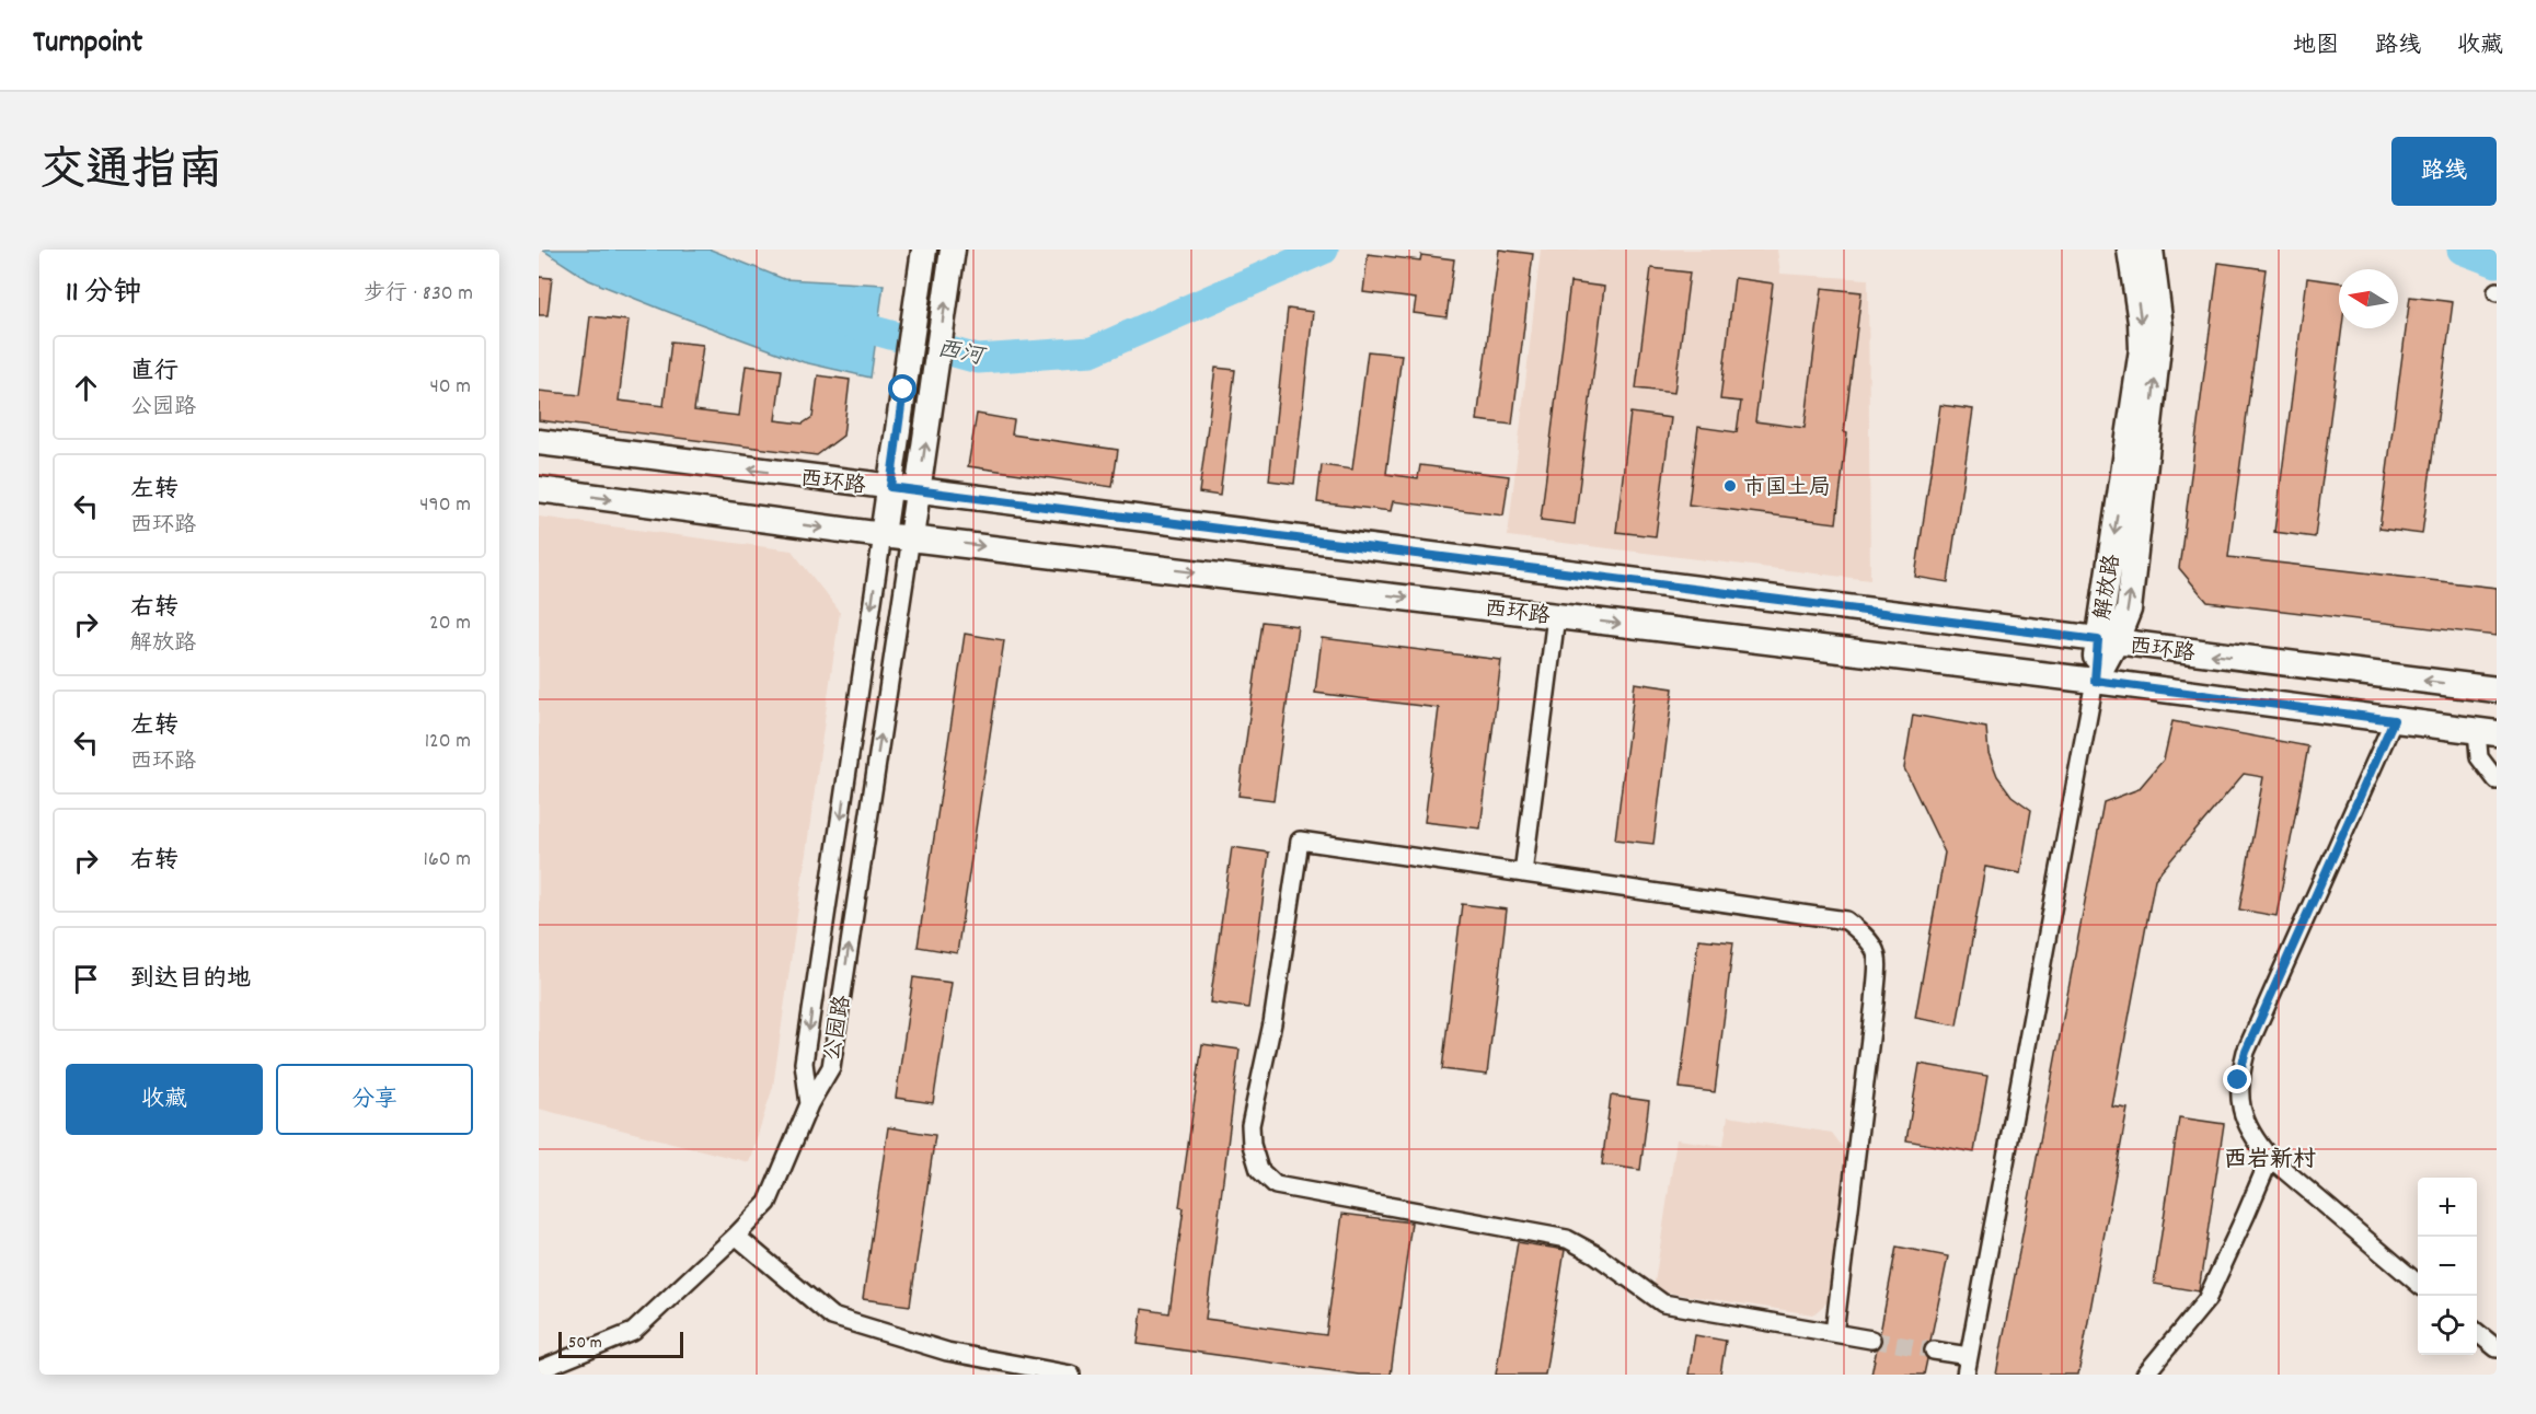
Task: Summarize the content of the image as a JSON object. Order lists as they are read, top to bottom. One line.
{"streets":{"main road":["西环路","解放路","公园路"]},"crossings":[["西环路","解放路"],["西环路","公园路"]],"districts":["西岩新村"],"water":["西河"],"places":["市国土局"],"scale_bar":"50 m","north":"left","page":{"header":"Turnpoint","nav":["地图","路线","收藏"],"title":"交通指南","buttons":["路线",["收藏","分享"]],"heading":["11 分钟","步行 · 830 m"],"list":[["直行","公园路","40 m"],["左转","西环路","490 m"],["右转","解放路","20 m"],["左转","西环路","120 m"],["右转","160 m"],"到达目的地"],"map_buttons":["+","−"],"scale":"50 m"}}
